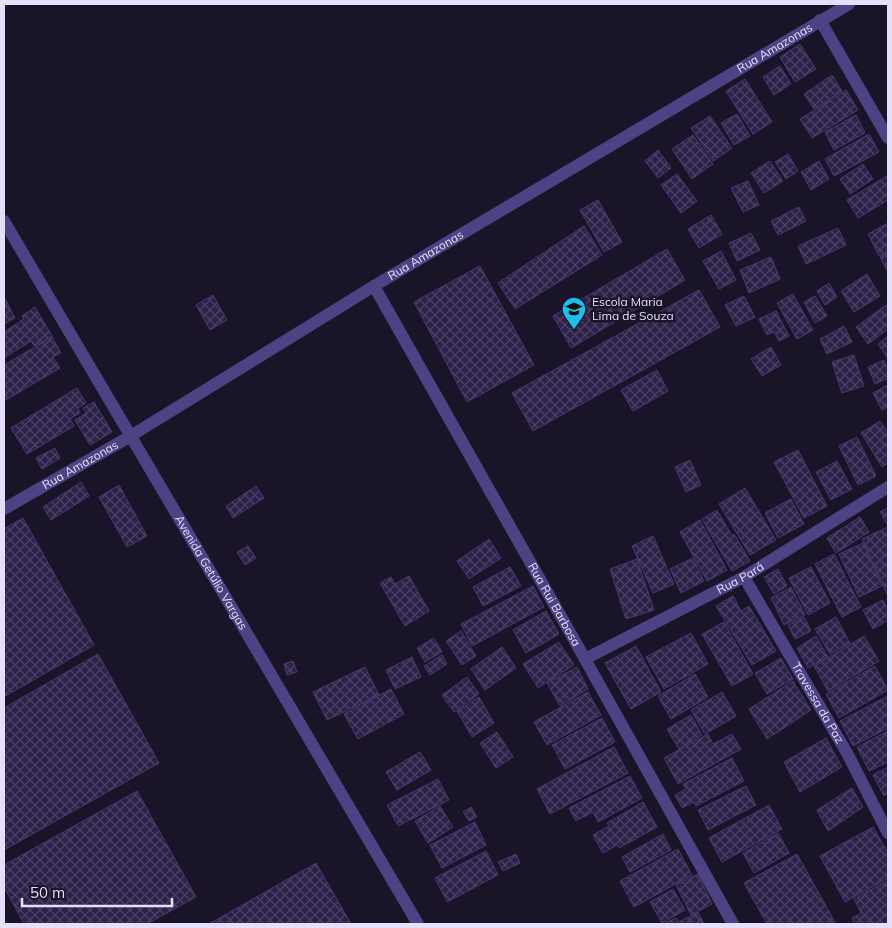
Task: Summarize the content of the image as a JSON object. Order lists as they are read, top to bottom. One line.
{"streets":{"street":["Rua Amazonas","Avenida Getúlio Vargas","Rua Pará","Rua Rui Barbosa","Travessa da Paz"]},"crossings":[["Rua Amazonas","Avenida Getúlio Vargas"],["Rua Amazonas","Rua Rui Barbosa"],["Rua Pará","Rua Rui Barbosa"],["Rua Pará","Travessa da Paz"]],"places":{"school or university":["Escola Maria Lima de Souza"]},"scale_bar":"50 m"}
